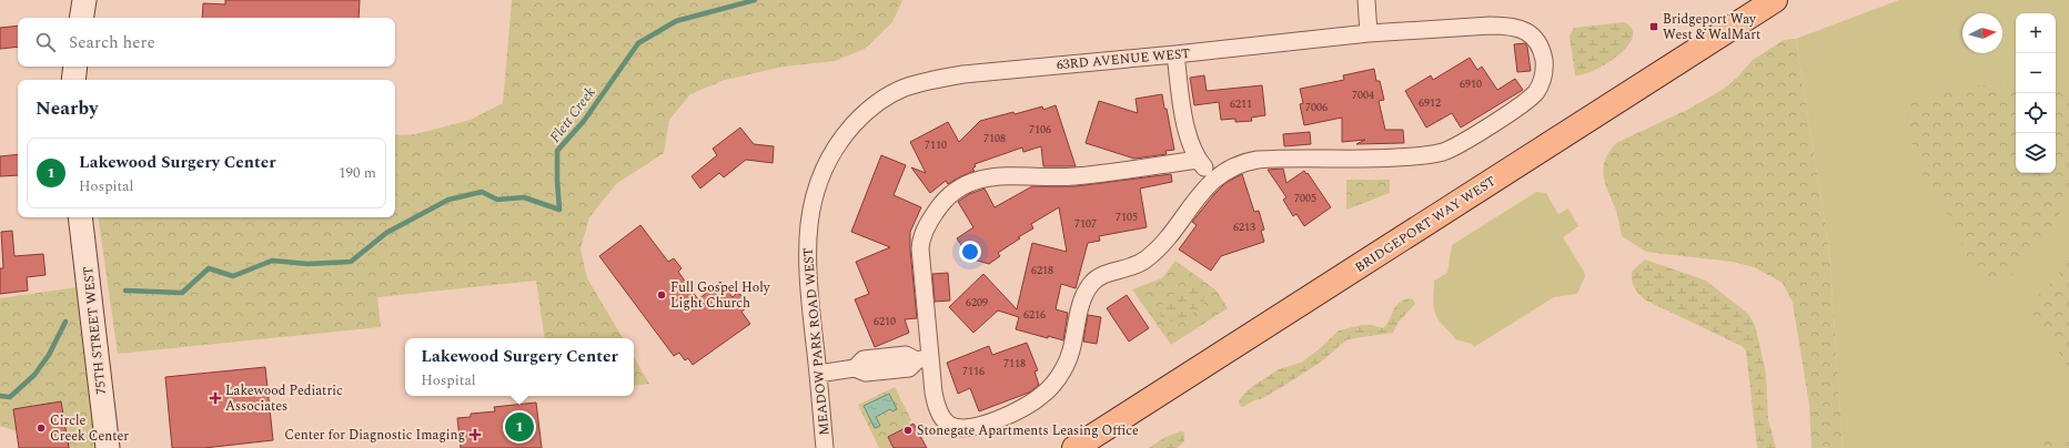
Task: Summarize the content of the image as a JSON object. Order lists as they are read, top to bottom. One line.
{"streets":{"main road":["BRIDGEPORT WAY WEST"],"street":["63RD AVENUE WEST","75TH STREET WEST","MEADOW PARK ROAD WEST"]},"crossings":[["63RD AVENUE WEST","MEADOW PARK ROAD WEST"]],"water":["Flett Creek"],"places":{"transit":["Bridgeport Way West & WalMart"],"other":["Full Gospel Holy Light Church","Circle Creek Center","Stonegate Apartments Leasing Office"],"health":["Lakewood Pediatric Associates","Center for Diagnostic Imaging"]},"house_numbers":["6910","7004","6912","6211","7006","7106","7108","7110","7005","7105","7107","6213","6218","6209","6216","6210","7118","7116"],"north":"right","page":{"map_buttons":["+","−"],"search":"Search here","heading":"Nearby","list":[{"mark":"1","name":"Lakewood Surgery Center","note":"Hospital","value":"190 m"}],"popup":["Lakewood Surgery Center","Hospital"],"pins":"1"}}
